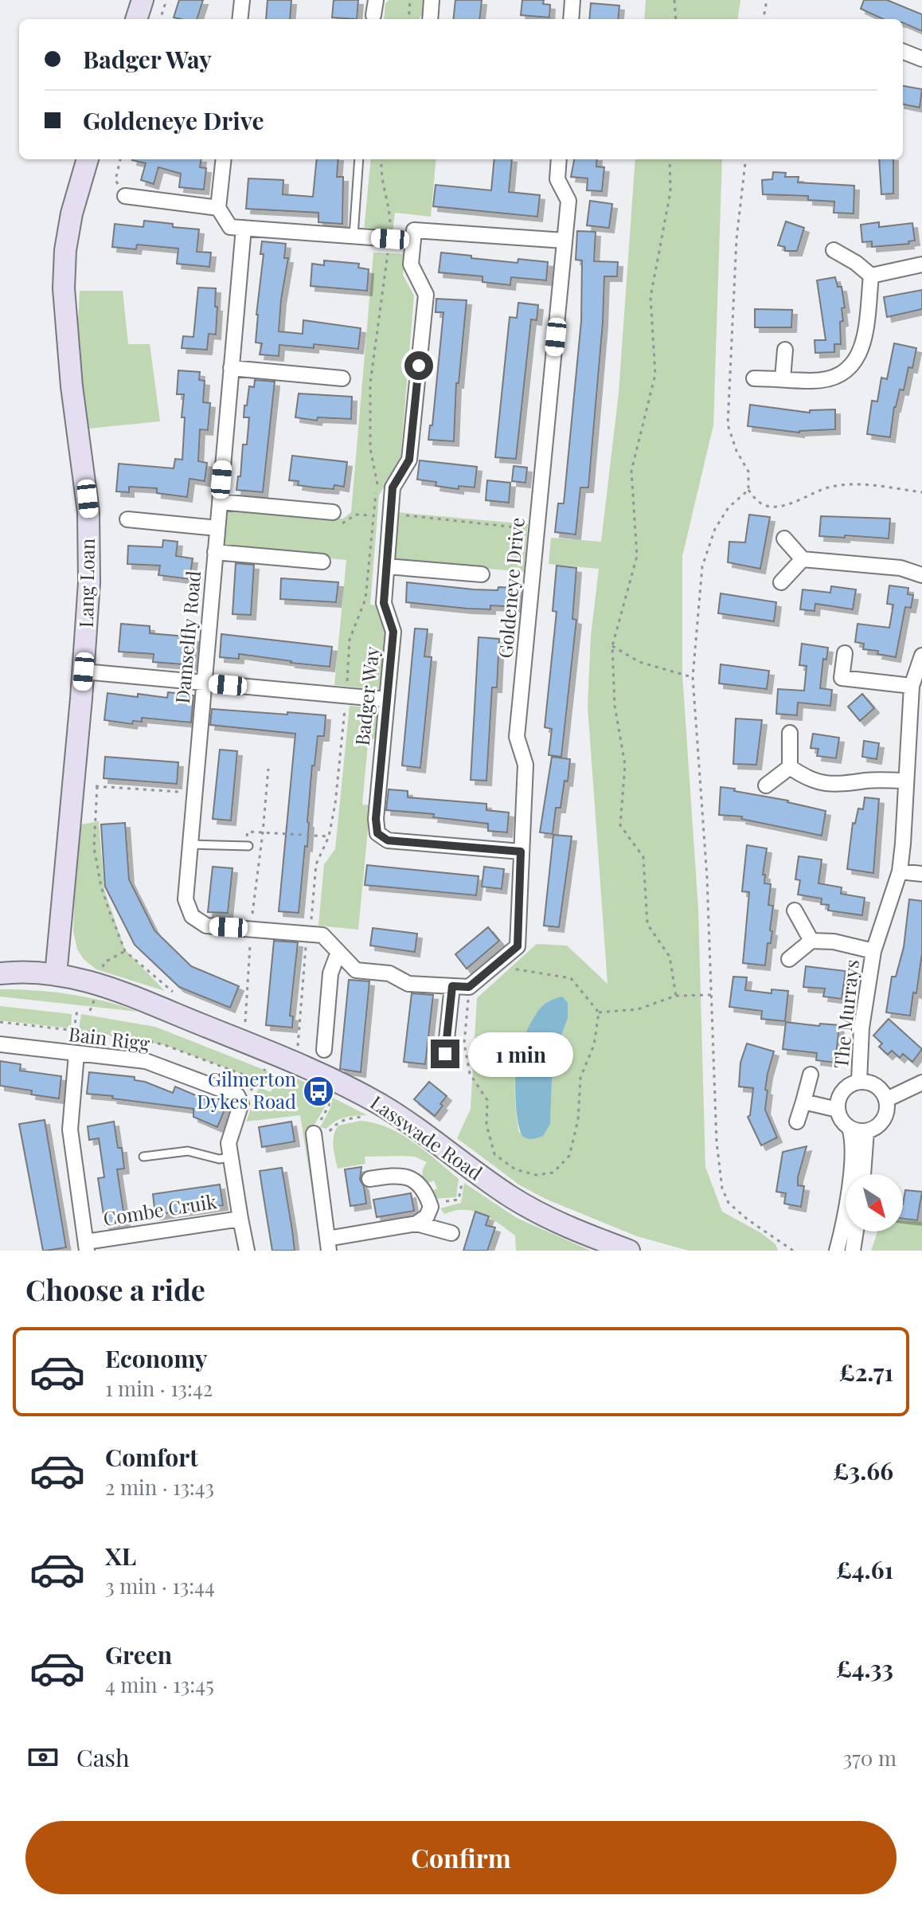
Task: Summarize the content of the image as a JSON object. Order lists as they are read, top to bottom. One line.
{"streets":{"street":["Lang Loan","Goldeneye Drive","Damselfly Road","Badger Way","The Murrays","Bain Rigg","Lasswade Road","Combe Cruik"]},"crossings":[["Lang Loan","Lasswade Road"],["Goldeneye Drive","Badger Way"],["Bain Rigg","Combe Cruik"]],"places":{"bus stop":["Gilmerton Dykes Road"]},"north":"bottom right","page":{"banner":["Badger Way","Goldeneye Drive"],"bubble":"1 min","heading":"Choose a ride","list":[{"name":"Economy","note":"1 min · 13:42","value":"£2.71"},{"name":"Comfort","note":"2 min · 13:43","value":"£3.66"},{"name":"XL","note":"3 min · 13:44","value":"£4.61"},{"name":"Green","note":"4 min · 13:45","value":"£4.33"}],"pay":["Cash","370 m"],"buttons":"Confirm"}}
